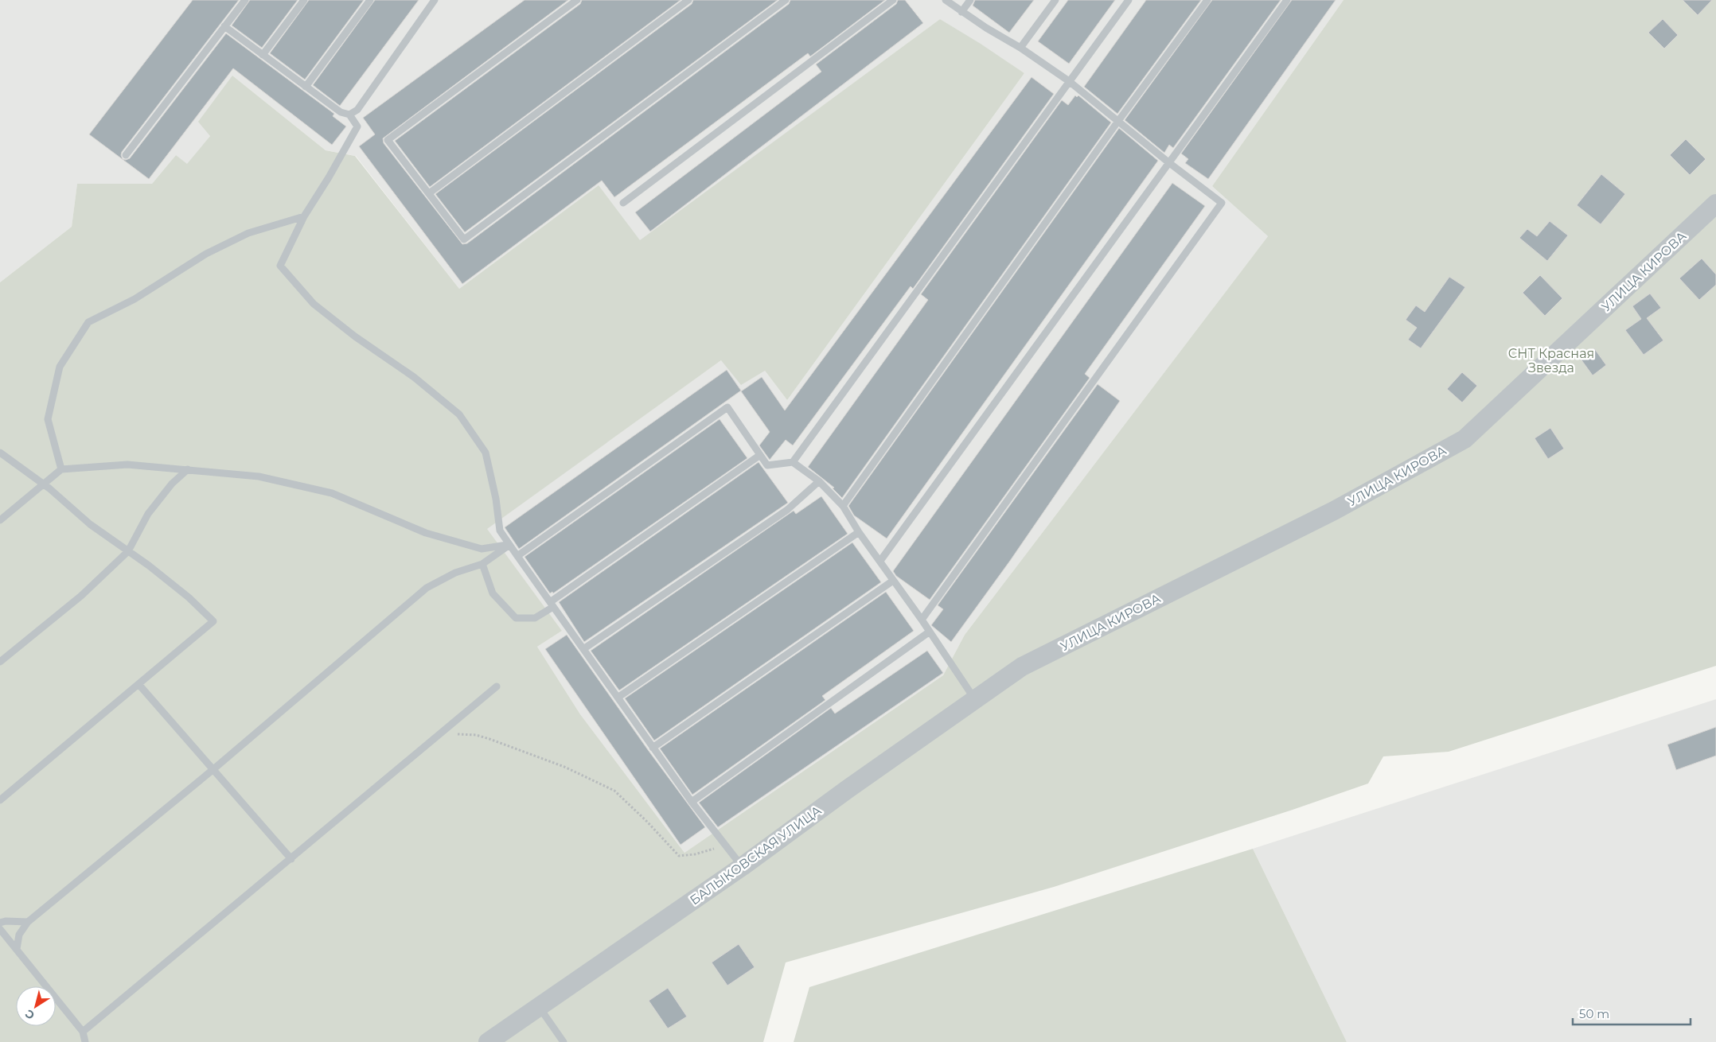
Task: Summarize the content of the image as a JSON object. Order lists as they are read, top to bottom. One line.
{"streets":{"street":["УЛИЦА КИРОВА","БАЛЫКОВСКАЯ УЛИЦА"]},"crossings":[["УЛИЦА КИРОВА","БАЛЫКОВСКАЯ УЛИЦА"]],"parks":["СНТ Красная Звезда"],"scale_bar":"50 m","north":"bottom left"}
